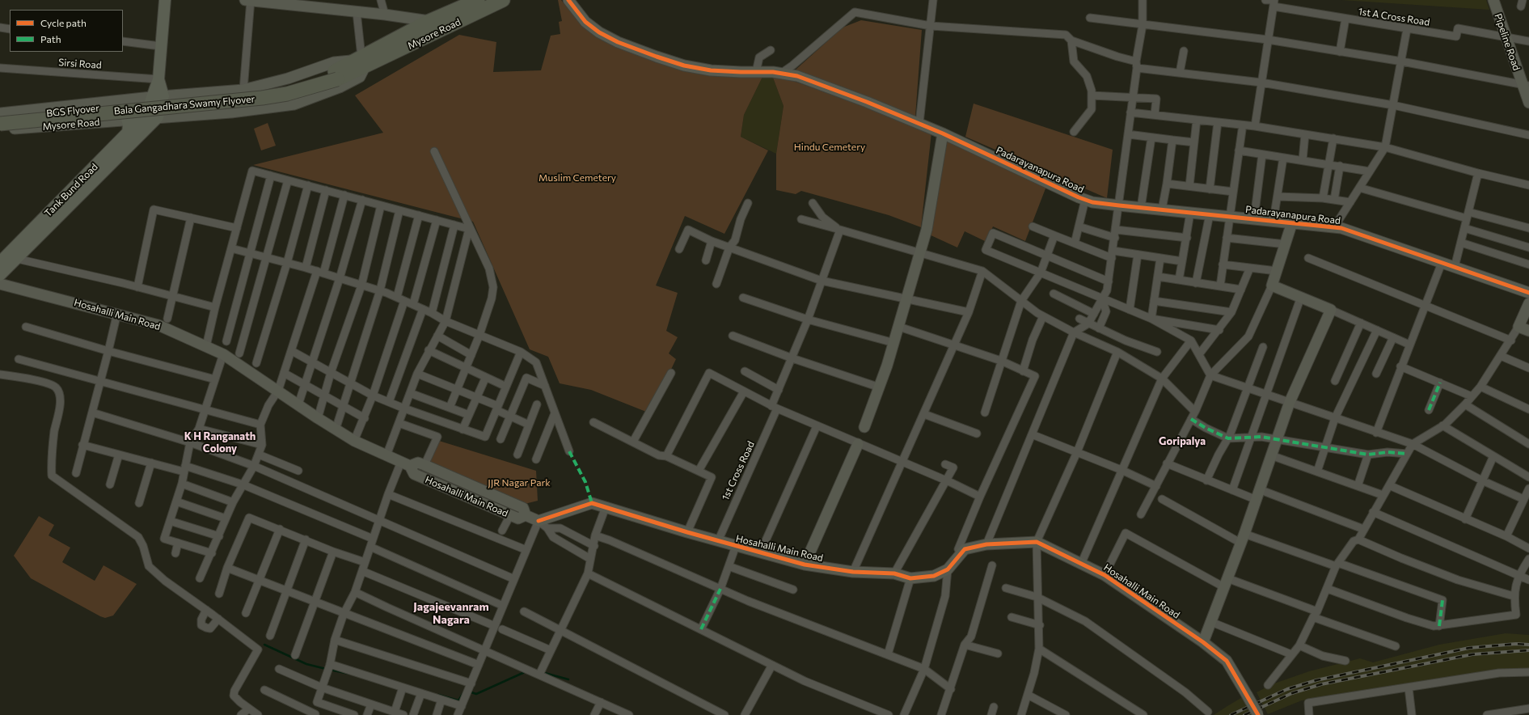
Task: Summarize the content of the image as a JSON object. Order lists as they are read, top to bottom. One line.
{"streets":{"highway":["Mysore Road","Bala Gangadhara Swamy Flyover","BGS Flyover"],"main road":["Tank Bund Road"],"street":["1st A Cross Road","Pipeline Road","Sirsi Road","Padarayanapura Road","Hosahalli Main Road","1st Cross Road"]},"crossings":[["1st A Cross Road","Pipeline Road"],["Mysore Road","Bala Gangadhara Swamy Flyover"],["Mysore Road","Tank Bund Road"],["Sirsi Road","Tank Bund Road"],["Bala Gangadhara Swamy Flyover","BGS Flyover"],["Hosahalli Main Road","1st Cross Road"]],"districts":["K H Ranganath Colony","Goripalya","Jagajeevanram Nagara"],"parks":["Hindu Cemetery","Muslim Cemetery","JJR Nagar Park"],"legend":["Cycle path","Path"]}
